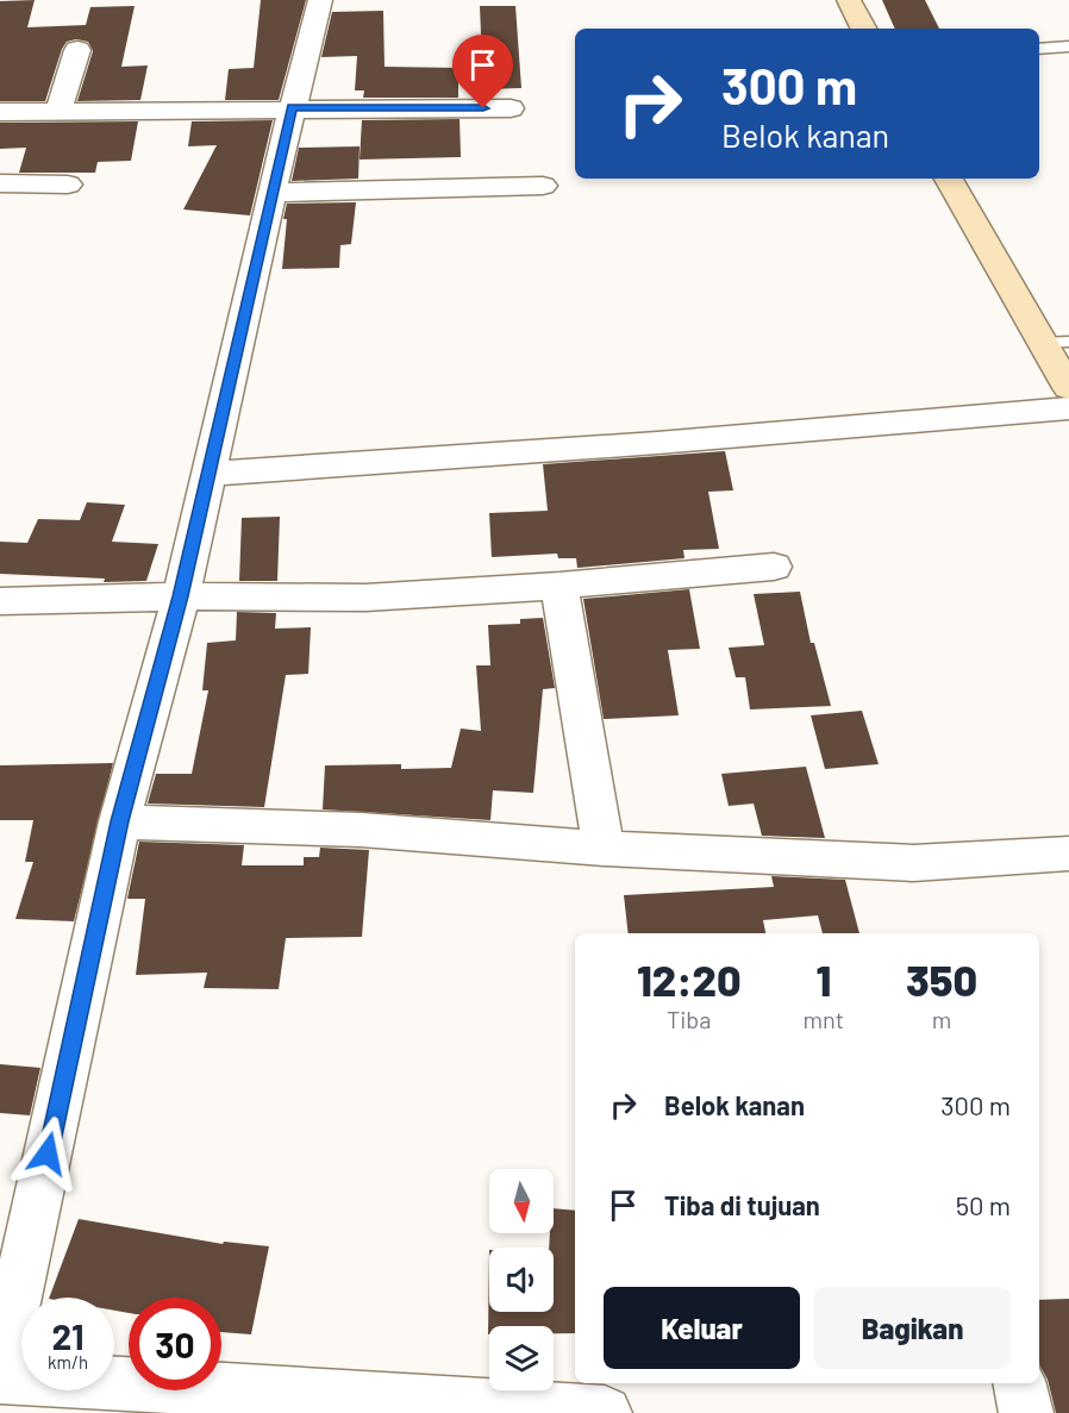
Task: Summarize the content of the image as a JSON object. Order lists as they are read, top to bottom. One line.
{"north":"bottom","page":{"turn":["300 m","Belok kanan"],"eta":["12:20","Tiba","1","mnt","350","m"],"list":[{"name":"Belok kanan","value":"300 m"},{"name":"Tiba di tujuan","value":"50 m"}],"buttons":["Keluar","Bagikan"],"speed":"21 km/h","limit":"30"}}
